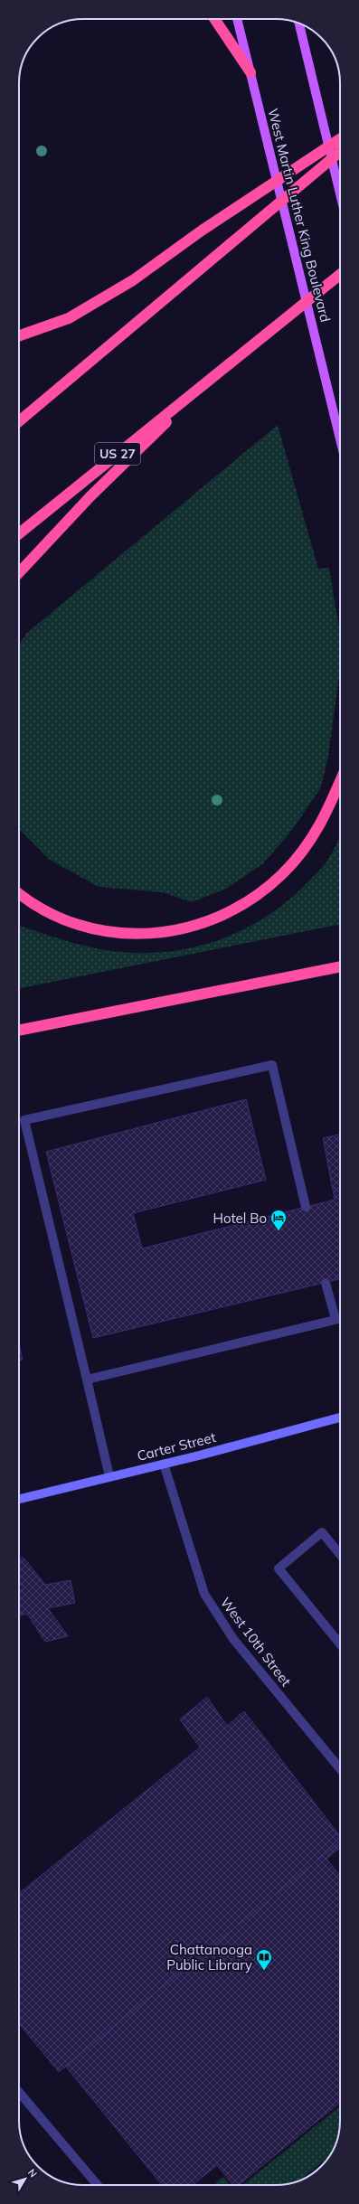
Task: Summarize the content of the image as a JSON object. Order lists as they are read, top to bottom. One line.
{"streets":{"highway":["US 27"],"main road":["West Martin Luther King Boulevard","Carter Street"],"street":["West 10th Street"]},"crossings":[["Carter Street","West 10th Street"]],"places":{"hotel":["Hotel Bo"],"library":["Chattanooga Public Library"]},"north":"top right"}
